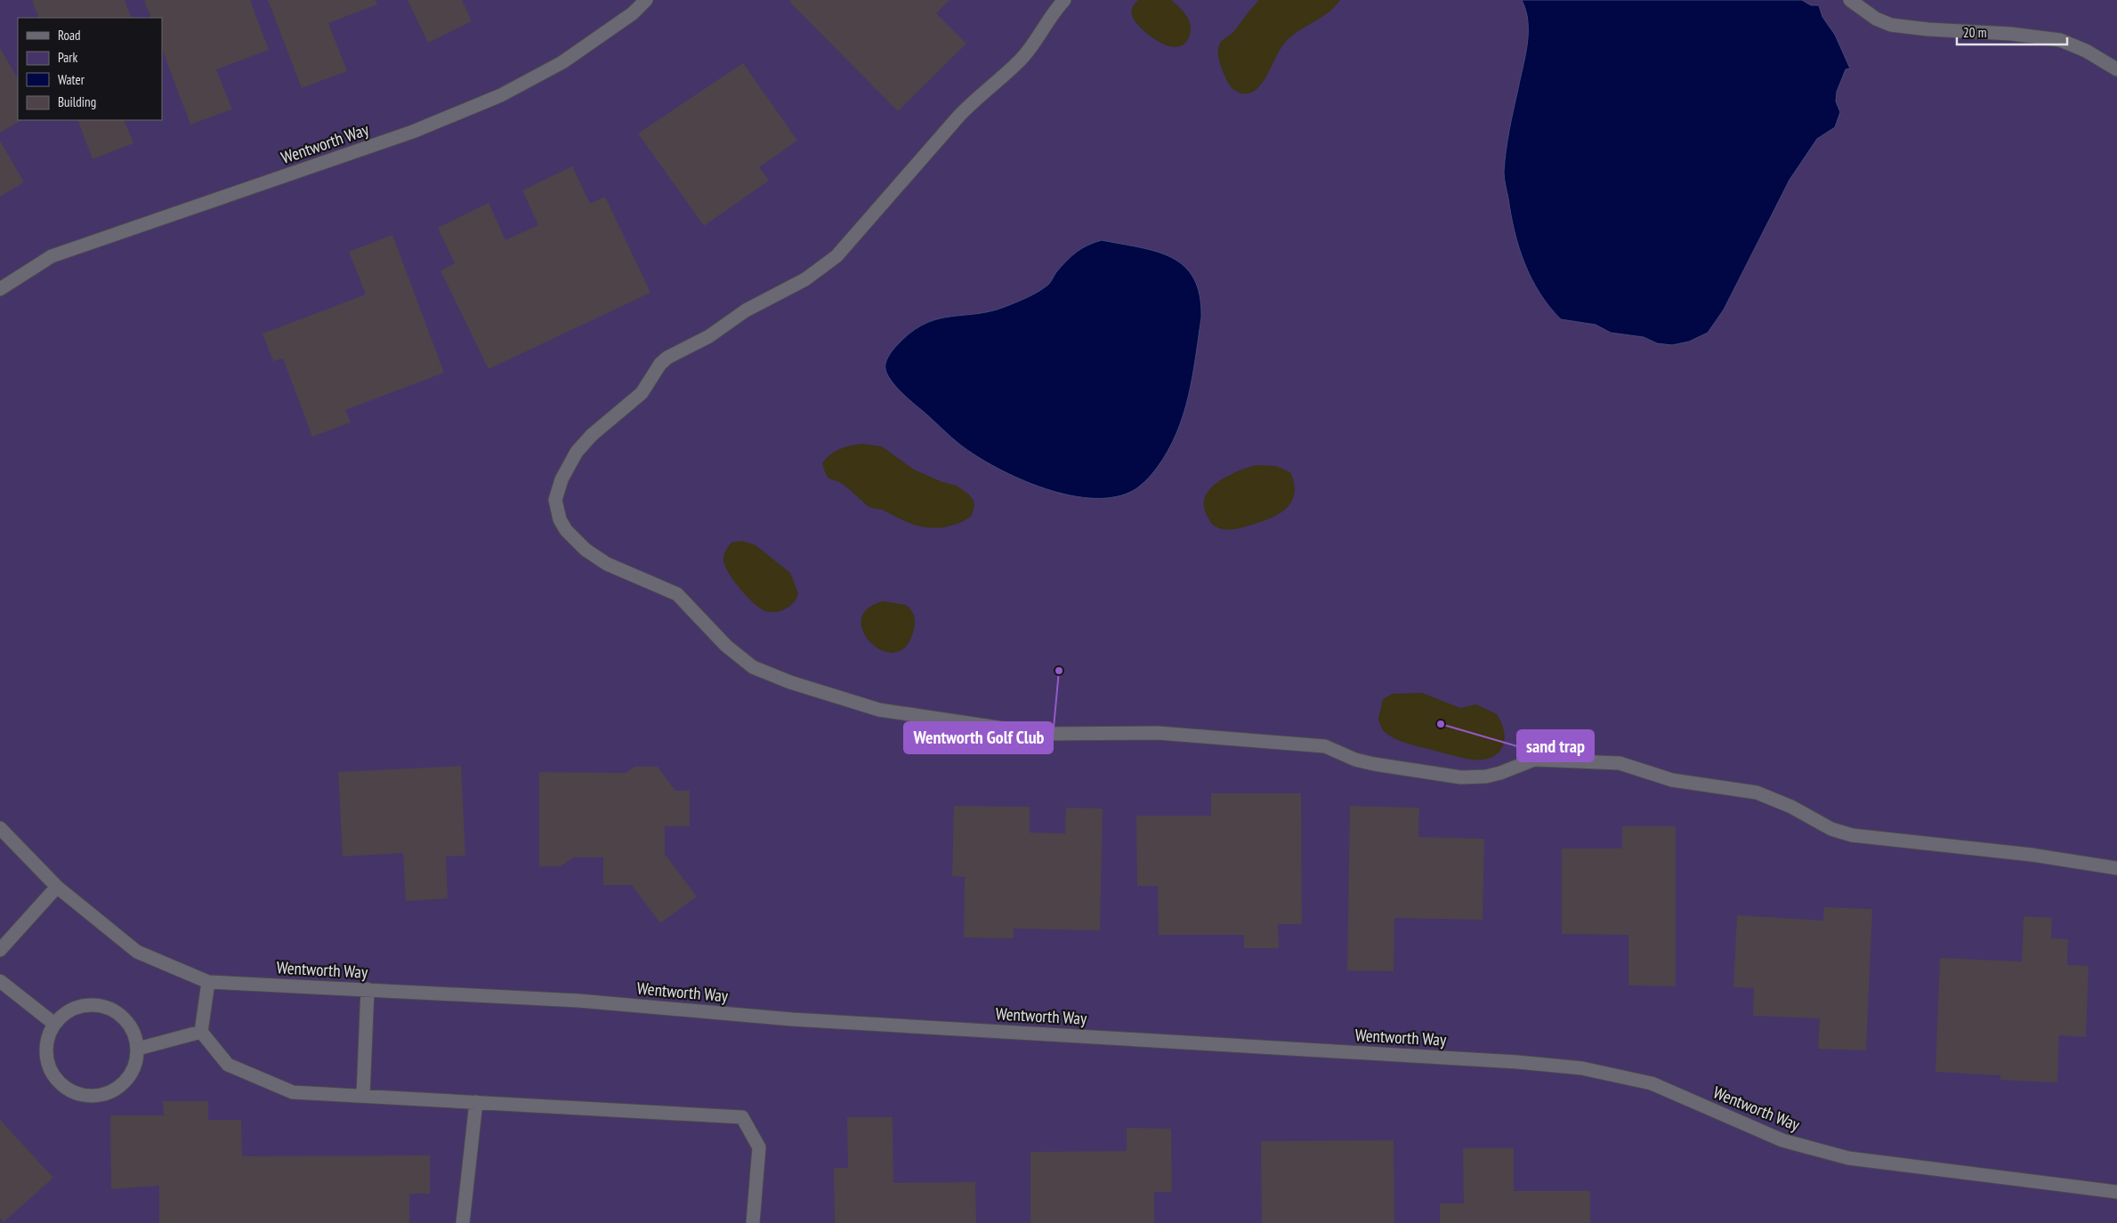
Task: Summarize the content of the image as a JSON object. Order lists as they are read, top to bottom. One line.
{"streets":{"street":["Wentworth Way"]},"places":["Wentworth Golf Club","sand trap"],"legend":["Road","Park","Water","Building"],"scale_bar":"20 m"}
